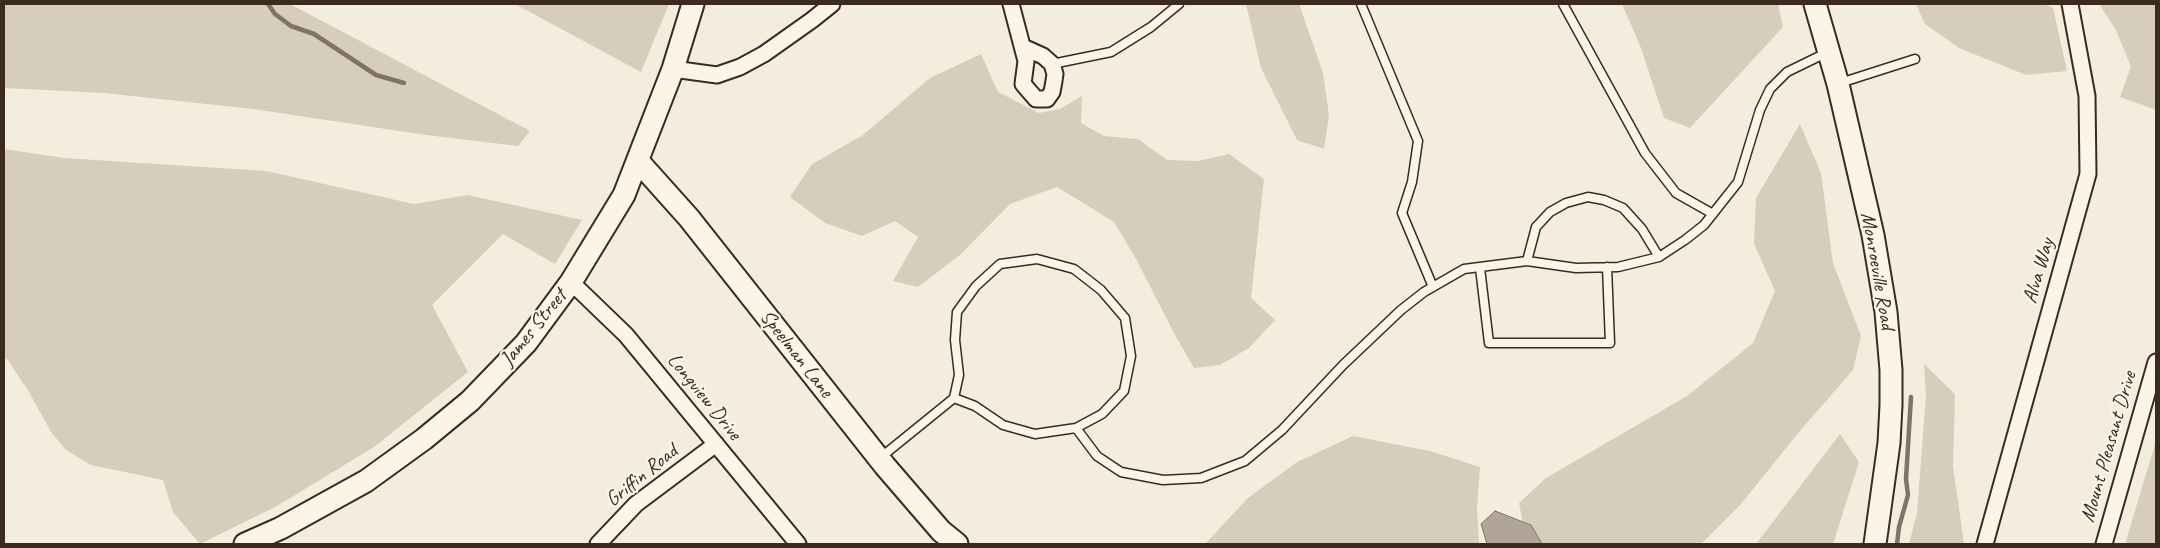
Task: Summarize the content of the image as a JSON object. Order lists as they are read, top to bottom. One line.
{"streets":{"street":["Monroeville Road","Alva Way","James Street","Speelman Lane","Longview Drive","Mount Pleasant Drive","Griffin Road"]},"crossings":[["James Street","Speelman Lane"],["James Street","Longview Drive"],["Longview Drive","Griffin Road"]]}
